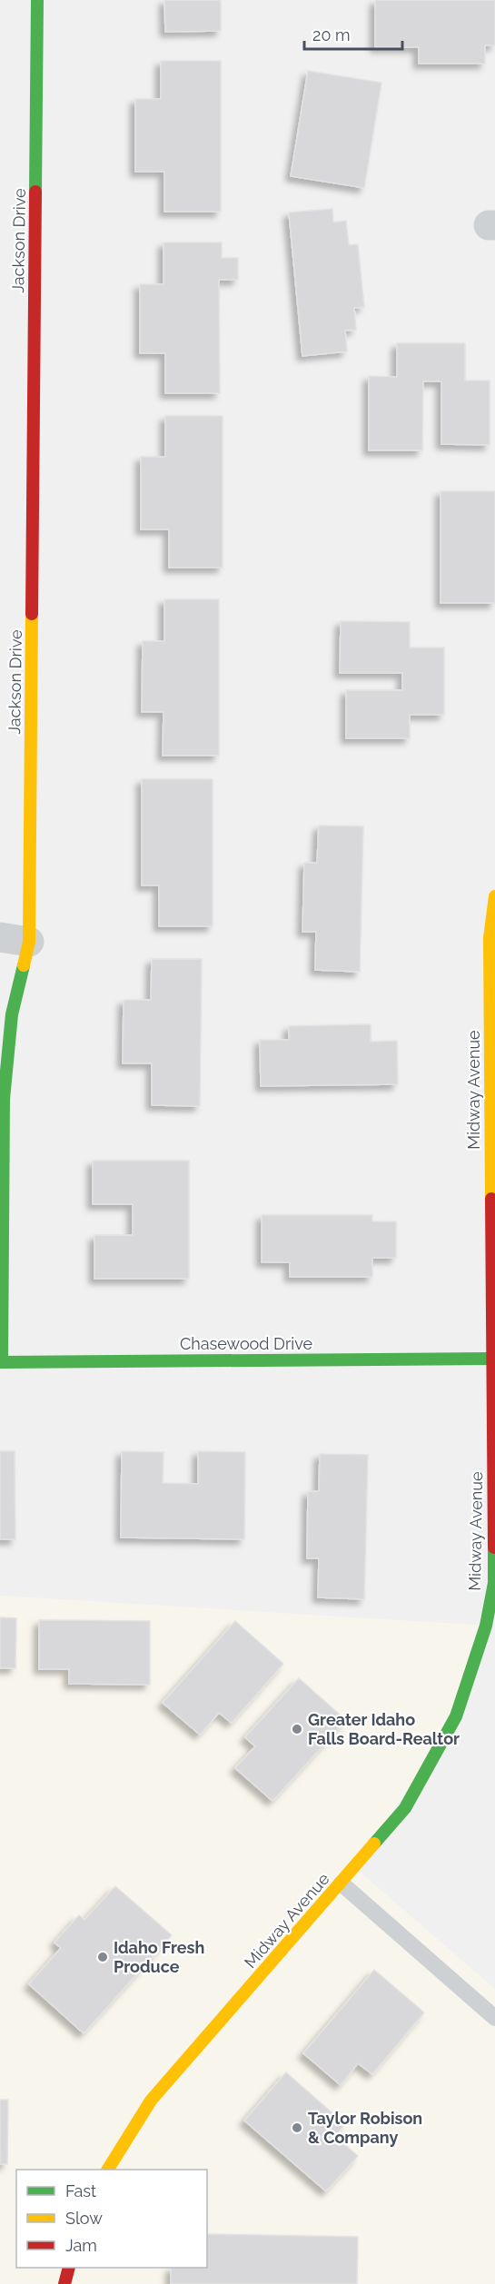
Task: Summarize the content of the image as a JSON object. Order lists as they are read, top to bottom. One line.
{"streets":{"street":["Jackson Drive","Midway Avenue","Chasewood Drive"]},"crossings":[["Jackson Drive","Chasewood Drive"],["Midway Avenue","Chasewood Drive"]],"places":["Greater Idaho Falls Board-Realtor","Idaho Fresh Produce","Taylor Robison & Company"],"legend":["Fast","Slow","Jam"],"scale_bar":"20 m"}
